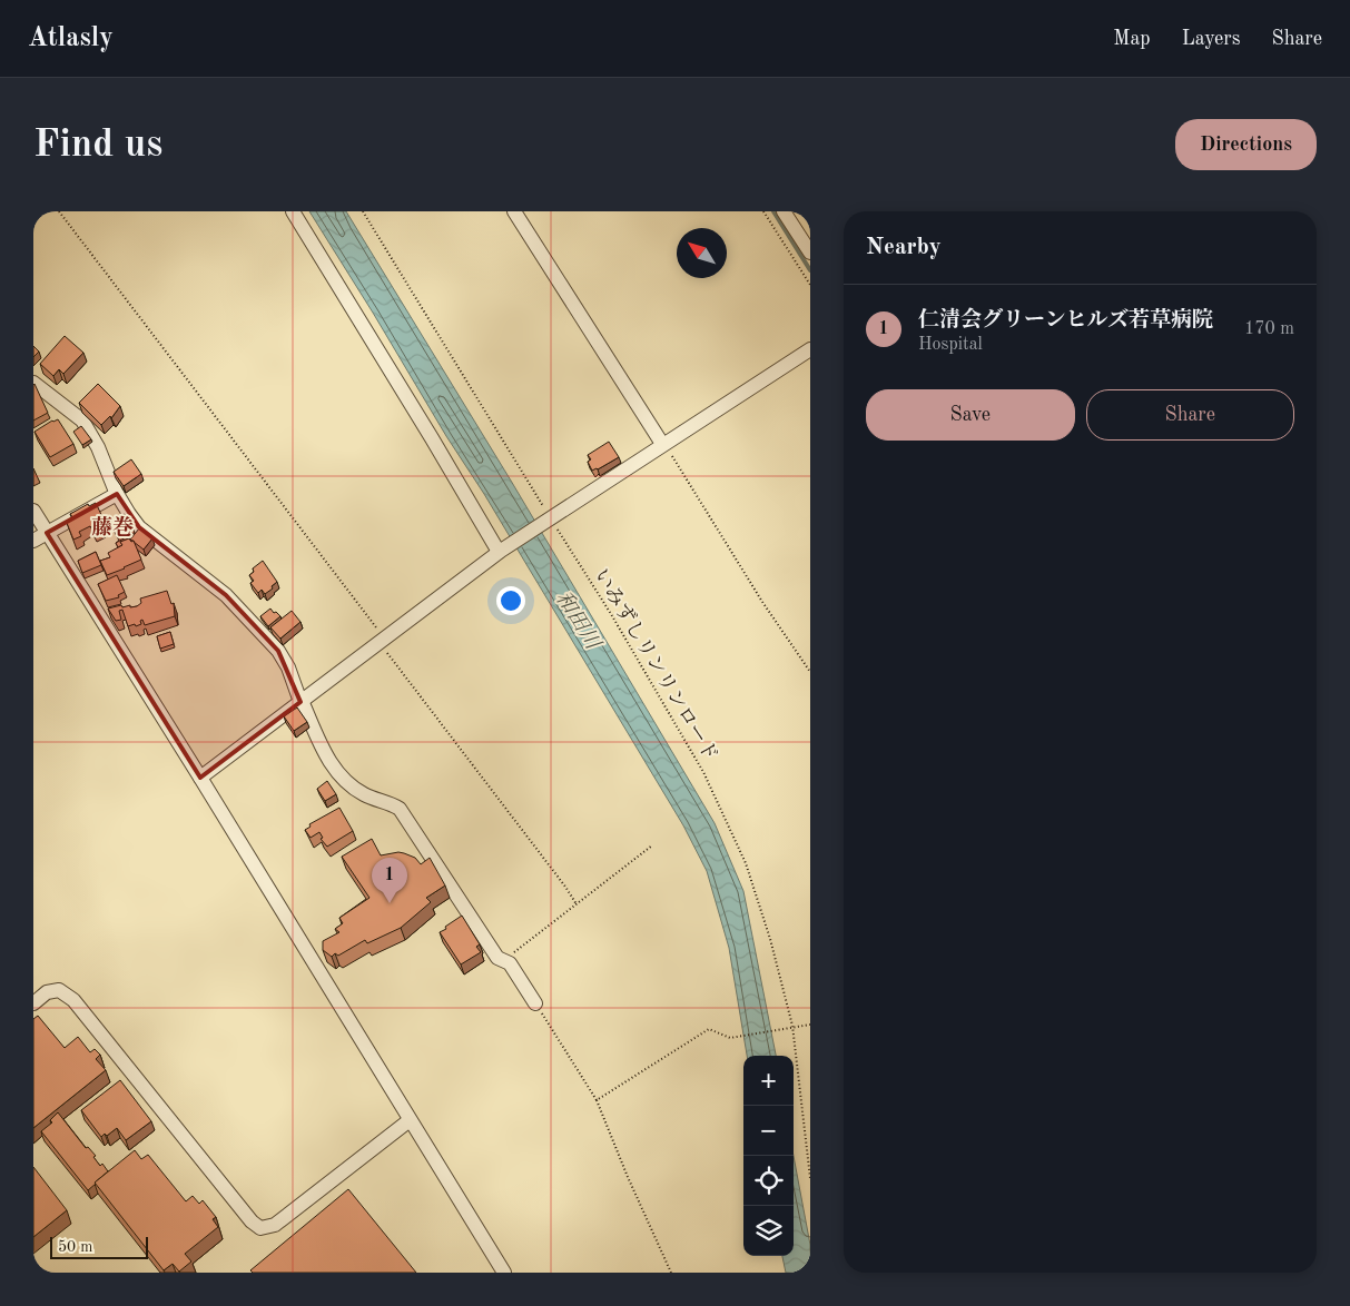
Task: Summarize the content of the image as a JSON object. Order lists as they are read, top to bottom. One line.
{"streets":{"path":["いみずしリンリンロード"]},"districts":["藤巻"],"water":["和田川"],"scale_bar":"50 m","north":"top left","page":{"header":"Atlasly","nav":["Map","Layers","Share"],"buttons":["Directions",["Save","Share"]],"title":"Find us","heading":"Nearby","list":[{"mark":"1","name":"仁清会グリーンヒルズ若草病院","note":"Hospital","value":"170 m"}],"pins":"1","map_buttons":["+","−"],"scale":"50 m"}}
